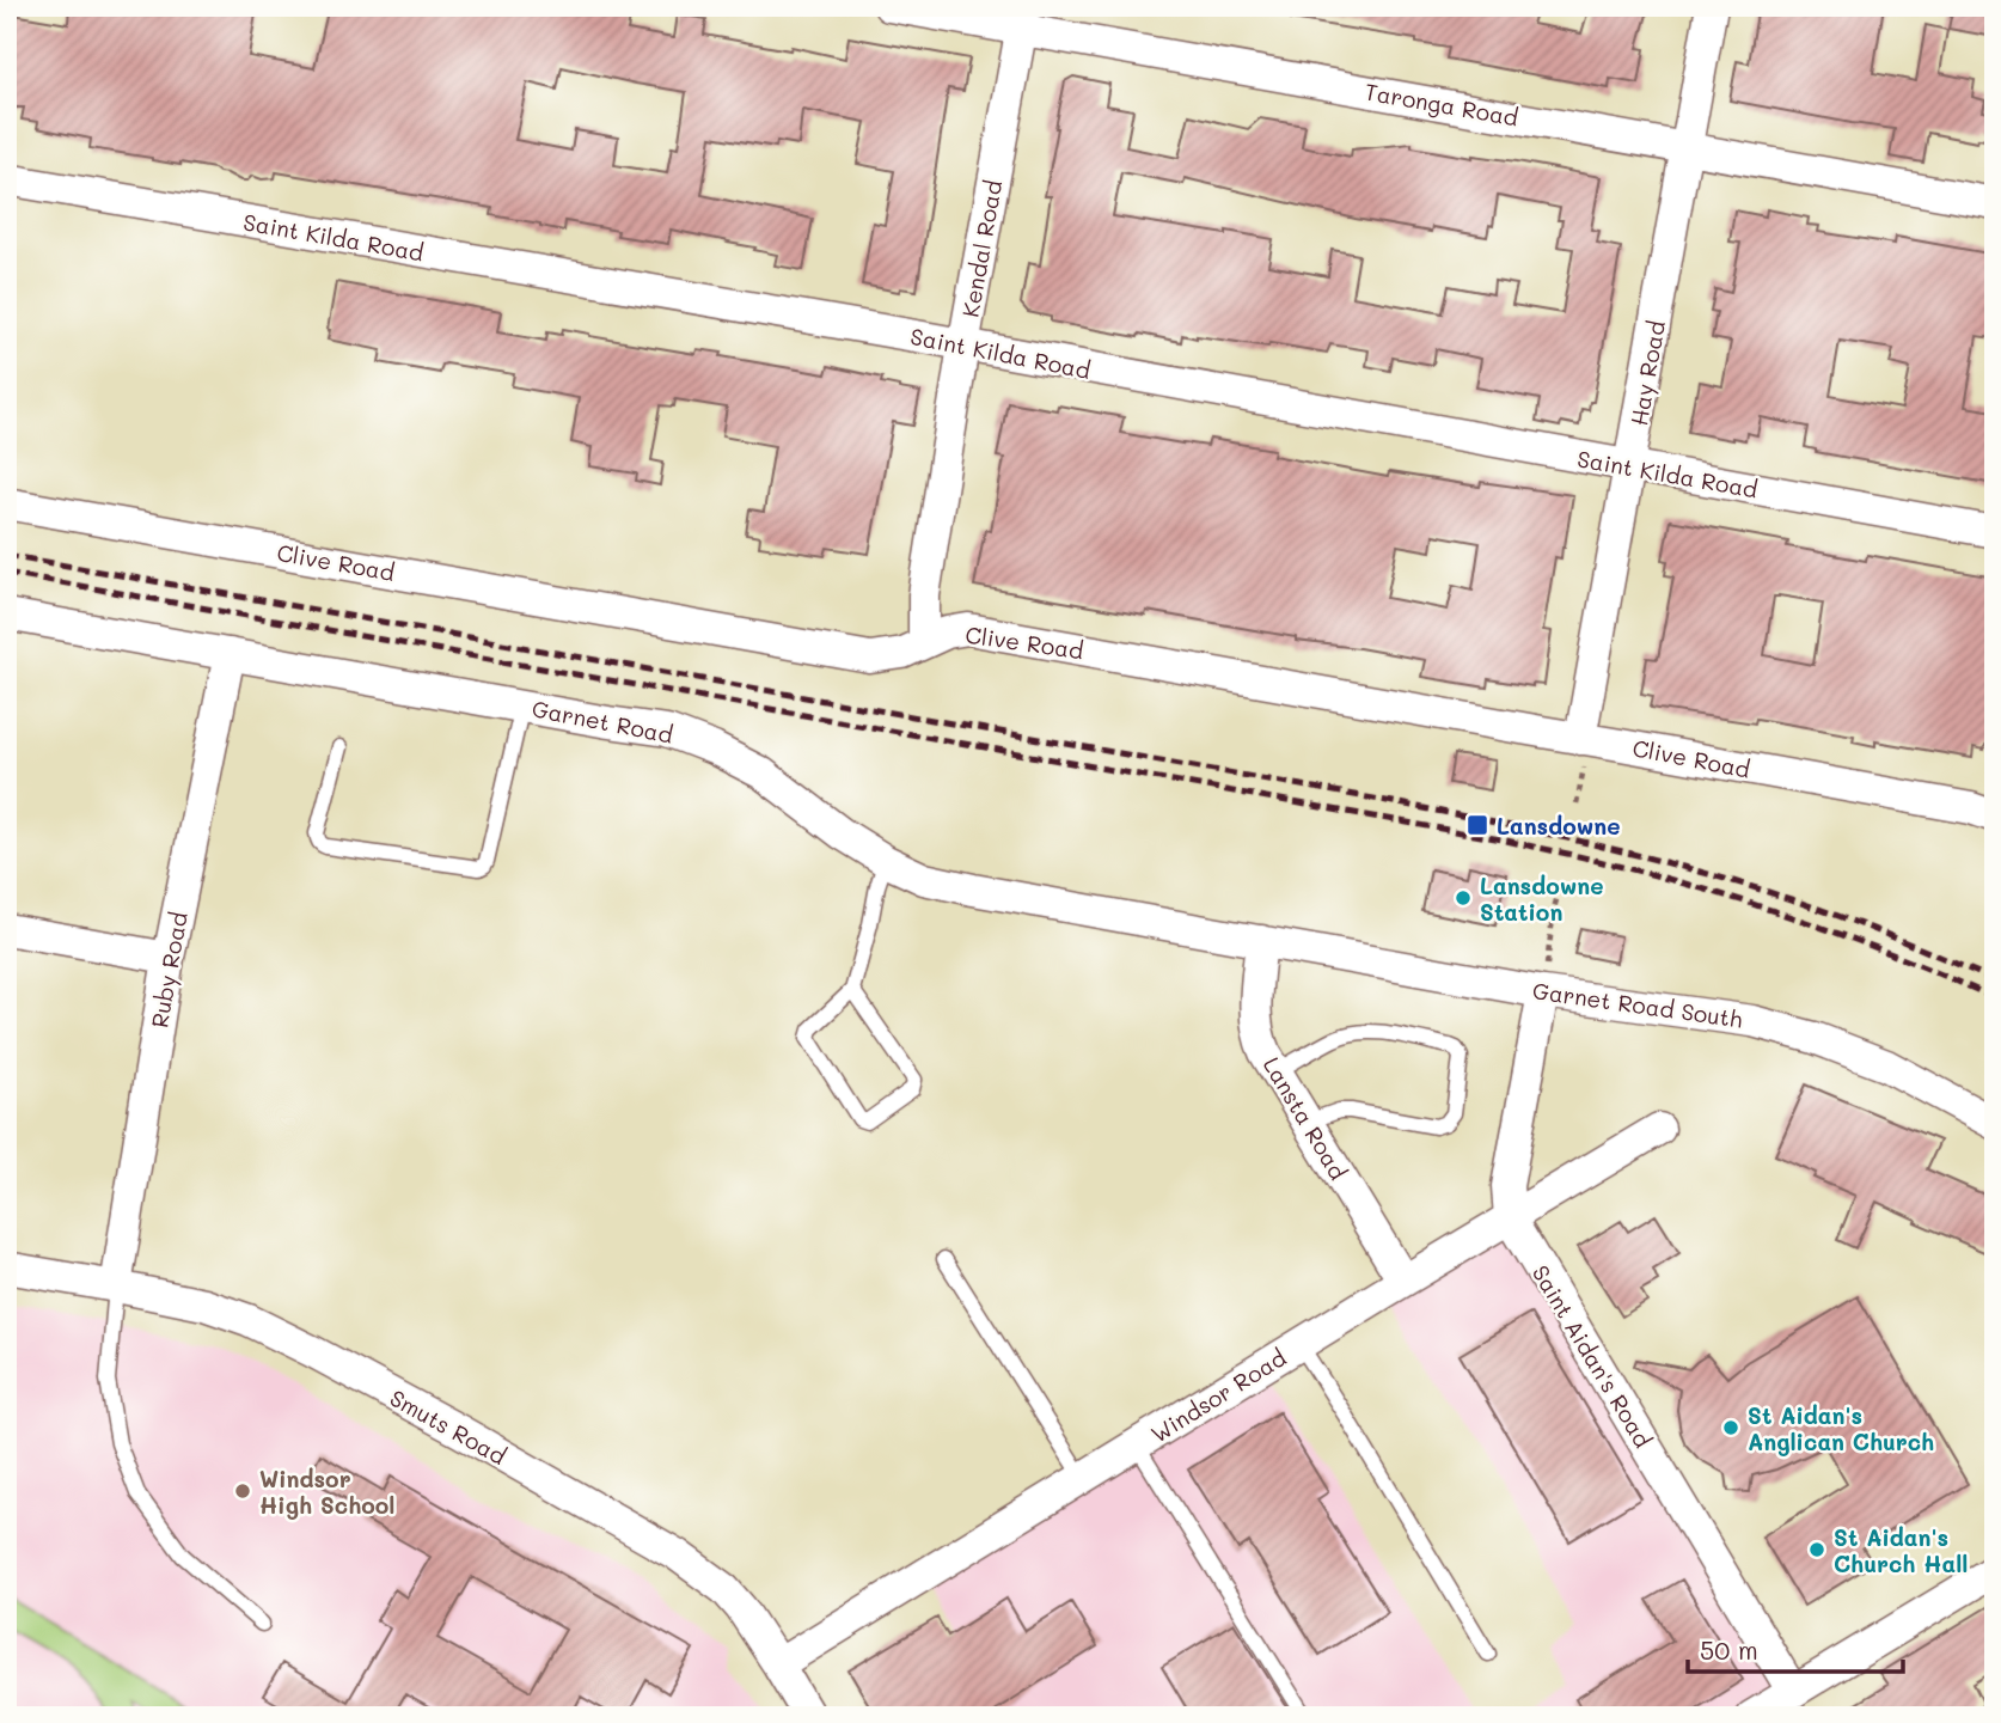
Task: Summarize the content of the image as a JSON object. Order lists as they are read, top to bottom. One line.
{"streets":{"street":["Taronga Road","Saint Kilda Road","Kendal Road","Hay Road","Clive Road","Garnet Road","Ruby Road","Garnet Road South","Lansta Road","Saint Aidan's Road","Windsor Road","Smuts Road"]},"crossings":[["Taronga Road","Kendal Road"],["Taronga Road","Hay Road"],["Saint Kilda Road","Kendal Road"],["Saint Kilda Road","Hay Road"],["Kendal Road","Clive Road"],["Hay Road","Clive Road"],["Garnet Road","Ruby Road"],["Garnet Road","Garnet Road South"],["Garnet Road","Lansta Road"],["Ruby Road","Smuts Road"],["Garnet Road South","Lansta Road"],["Garnet Road South","Saint Aidan's Road"],["Lansta Road","Windsor Road"],["Saint Aidan's Road","Windsor Road"],["Windsor Road","Smuts Road"]],"places":{"transit":["Lansdowne"],"other":["Lansdowne Station","St Aidan's Anglican Church","Windsor High School","St Aidan's Church Hall"]},"scale_bar":"50 m"}
